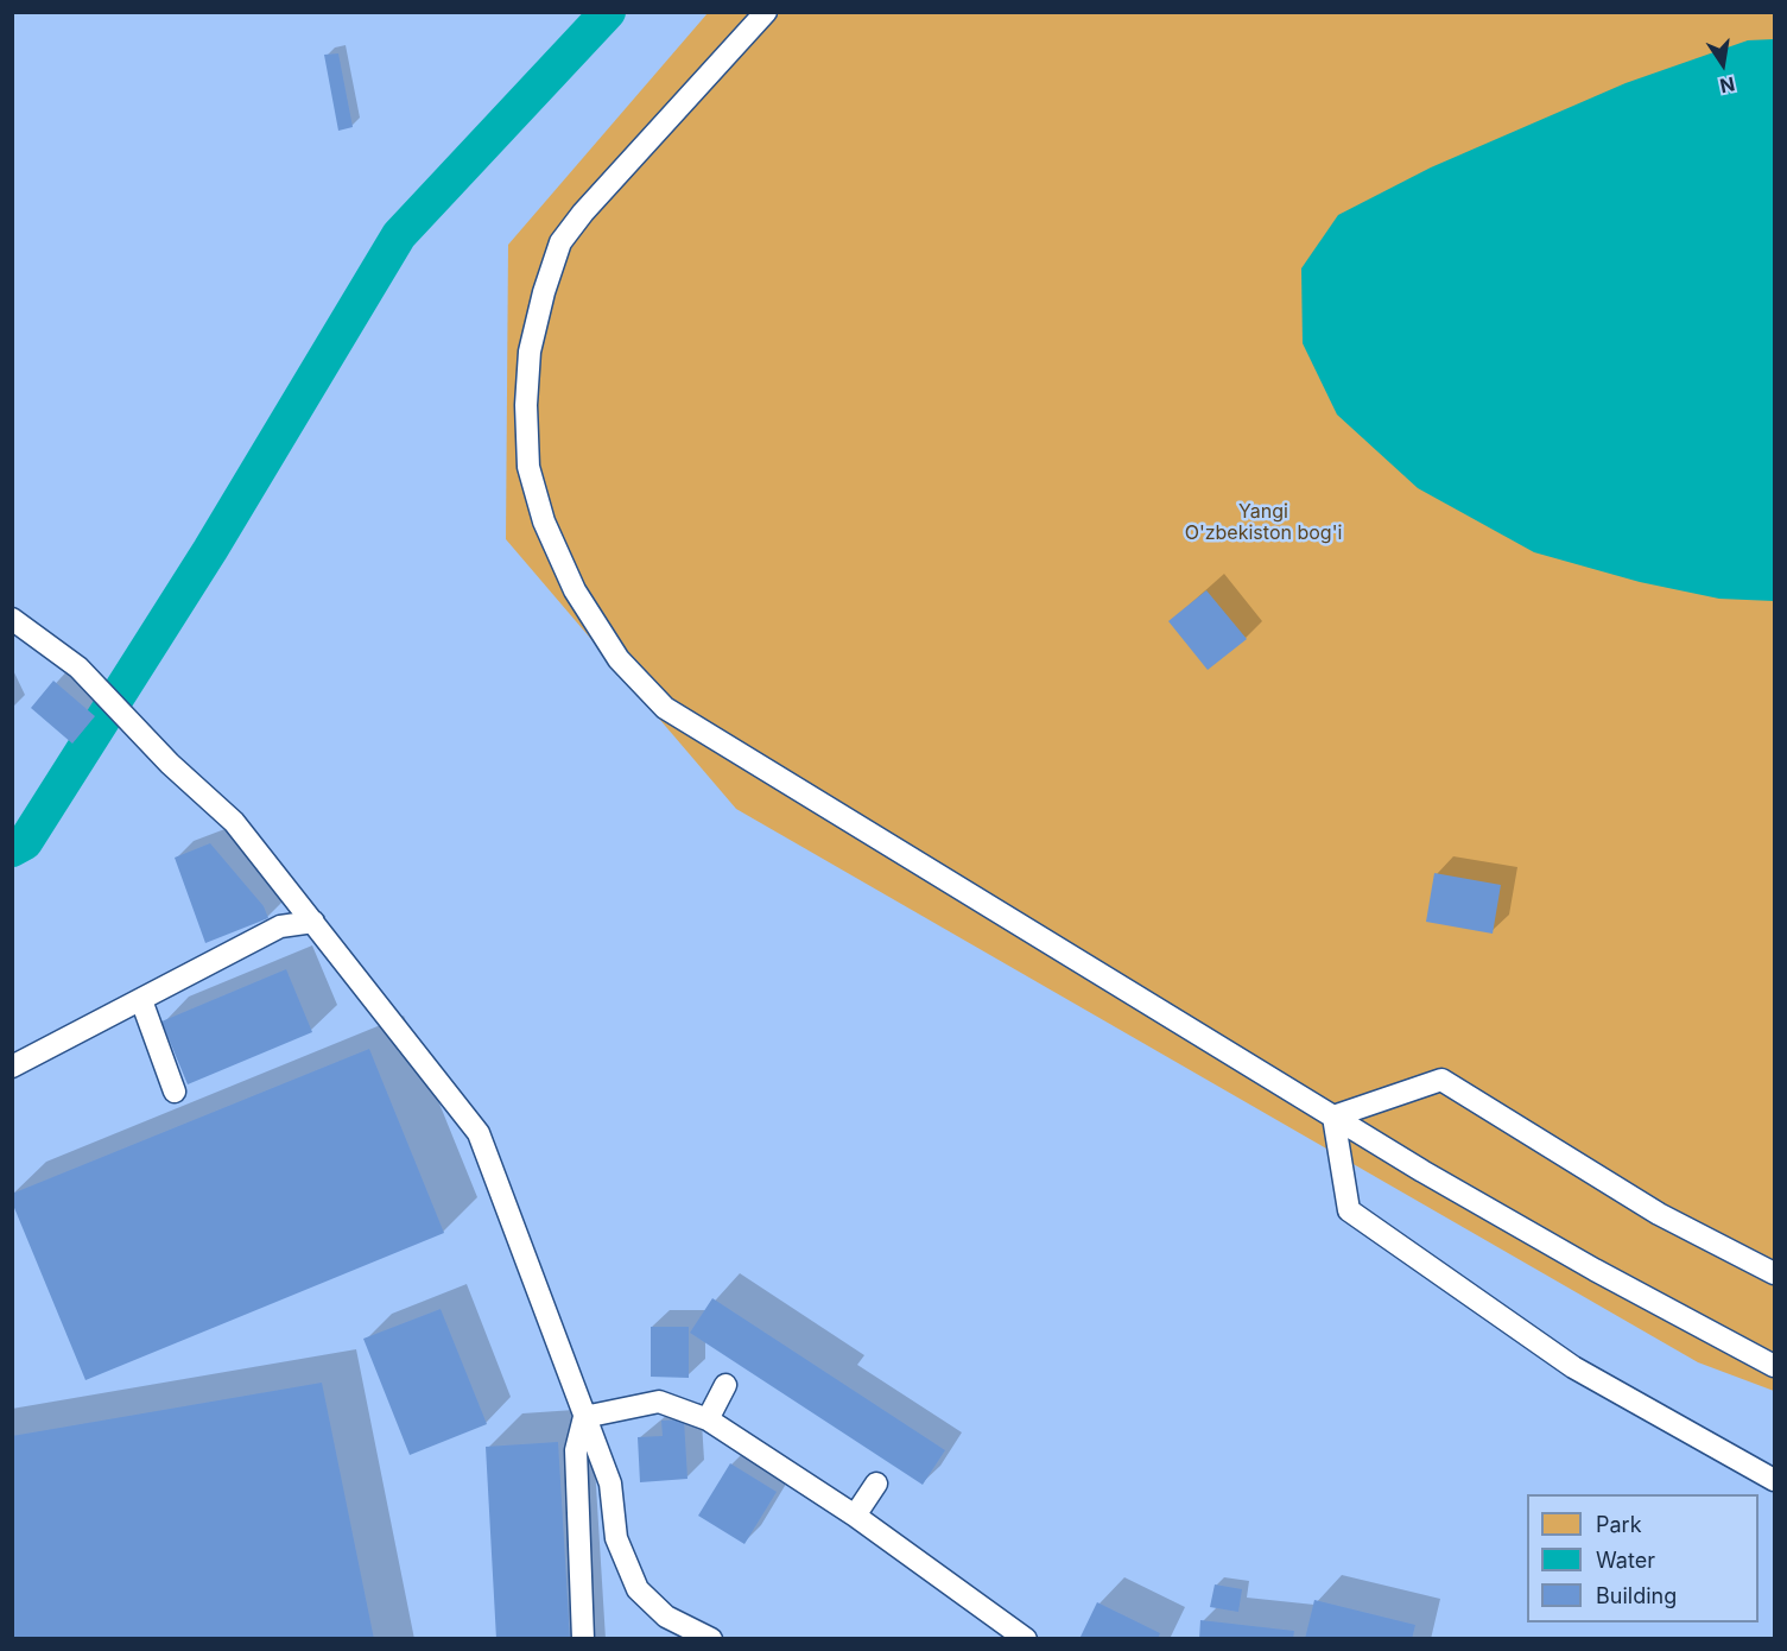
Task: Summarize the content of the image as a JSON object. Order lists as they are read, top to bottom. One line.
{"parks":["Yangi O'zbekiston bog'i"],"legend":["Park","Water","Building"],"north":"bottom"}
